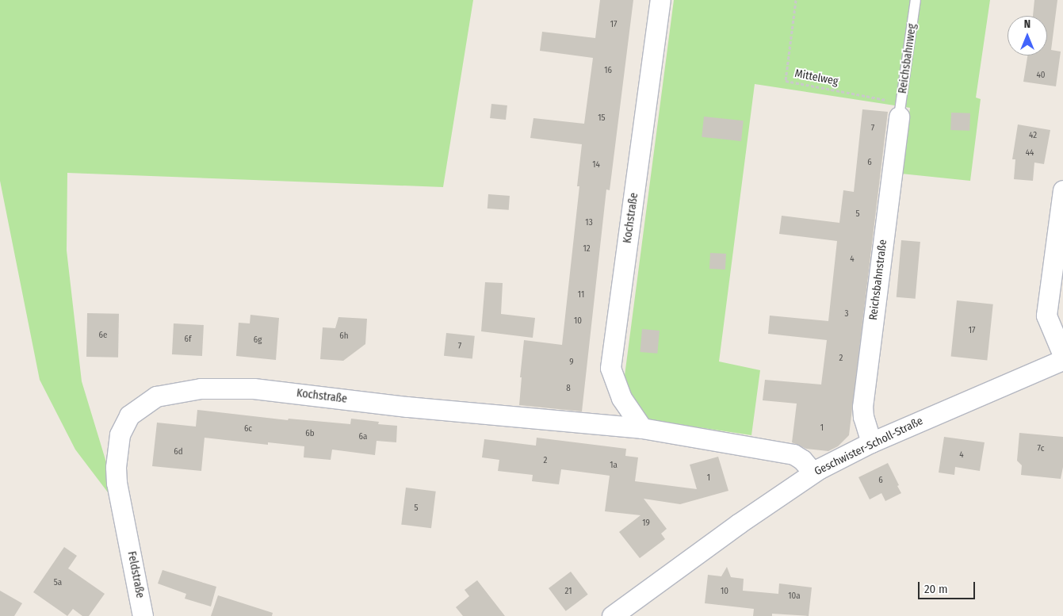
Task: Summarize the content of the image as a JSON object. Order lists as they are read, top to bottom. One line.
{"streets":{"street":["Kochstraße","Reichsbahnstraße","Geschwister-Scholl-Straße","Feldstraße"],"lane":["Reichsbahnweg"],"path":["Mittelweg"]},"crossings":[["Reichsbahnweg","Mittelweg"],["Reichsbahnweg","Reichsbahnstraße"],["Mittelweg","Reichsbahnstraße"],["Kochstraße","Geschwister-Scholl-Straße"],["Kochstraße","Feldstraße"],["Reichsbahnstraße","Geschwister-Scholl-Straße"]],"house_numbers":["17","16","40","15","7","42","44","6","14","5","13","12","4","11","3","10","17","6e","6h","6f","6g","7","2","9","8","1","6c","6b","6a","7c","6d","4","2","1a","1","6","5","19","5a","21","10","10a"],"scale_bar":"20 m","north":"top"}
